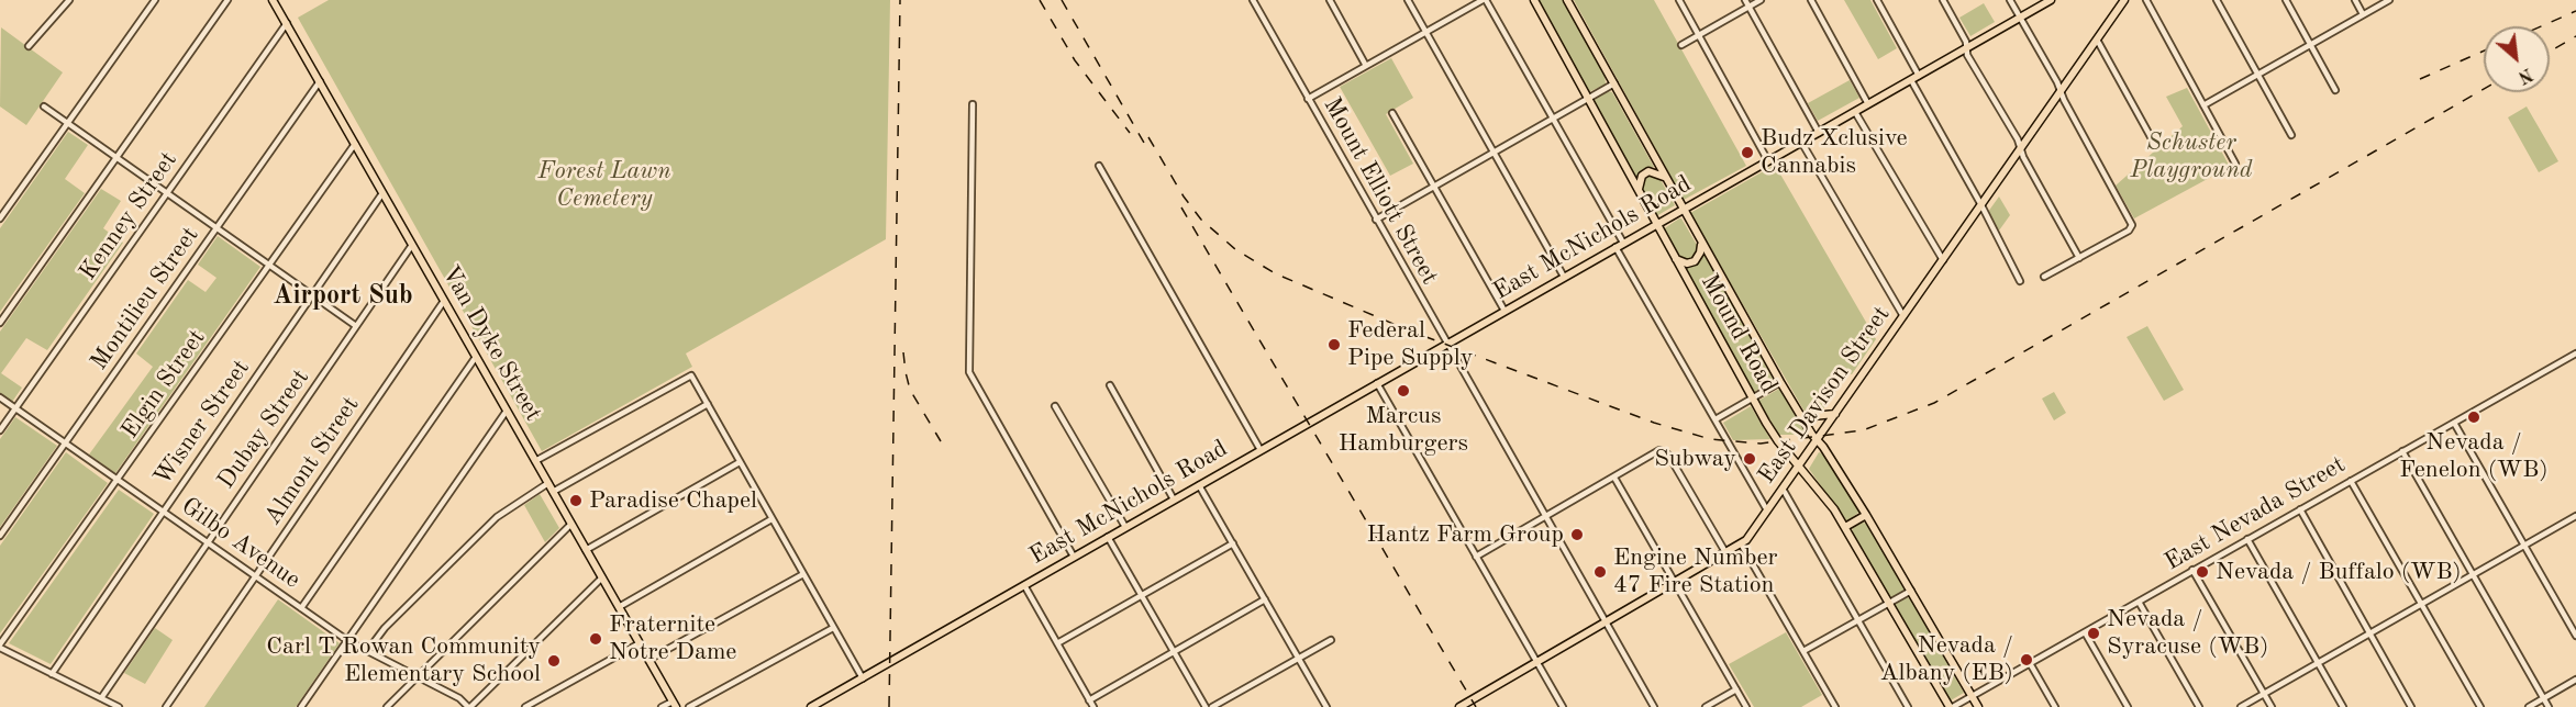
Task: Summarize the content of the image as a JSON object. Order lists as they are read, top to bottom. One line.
{"streets":{"main road":["East McNichols Road","Mound Road","Van Dyke Street","East Davison Street"],"street":["Mount Elliott Street","Kenney Street","Montilieu Street","Elgin Street","Wisner Street","Dubay Street","Almont Street","East Nevada Street","Gilbo Avenue"]},"crossings":[["Mount Elliott Street","East McNichols Road"],["Mount Elliott Street","East Davison Street"],["Kenney Street","Van Dyke Street"],["Kenney Street","Gilbo Avenue"],["East McNichols Road","Mound Road"],["Montilieu Street","Van Dyke Street"],["Montilieu Street","Gilbo Avenue"],["Mound Road","East Davison Street"],["Mound Road","East Nevada Street"],["Van Dyke Street","Elgin Street"],["Van Dyke Street","Wisner Street"],["Van Dyke Street","Dubay Street"],["Van Dyke Street","Almont Street"],["Elgin Street","Gilbo Avenue"],["Wisner Street","Gilbo Avenue"],["Dubay Street","Gilbo Avenue"],["Almont Street","Gilbo Avenue"]],"districts":["Airport Sub"],"parks":["Schuster Playground","Forest Lawn Cemetery"],"places":["Budz Xclusive Cannabis","Federal Pipe Supply","Marcus Hamburgers","Nevada / Fenelon (WB)","Subway","Paradise Chapel","Hantz Farm Group","Engine Number 47 Fire Station","Nevada / Buffalo (WB)","Nevada / Syracuse (WB)","Fraternite Notre Dame","Nevada / Albany (EB)","Carl T Rowan Community Elementary School"],"north":"bottom right"}
